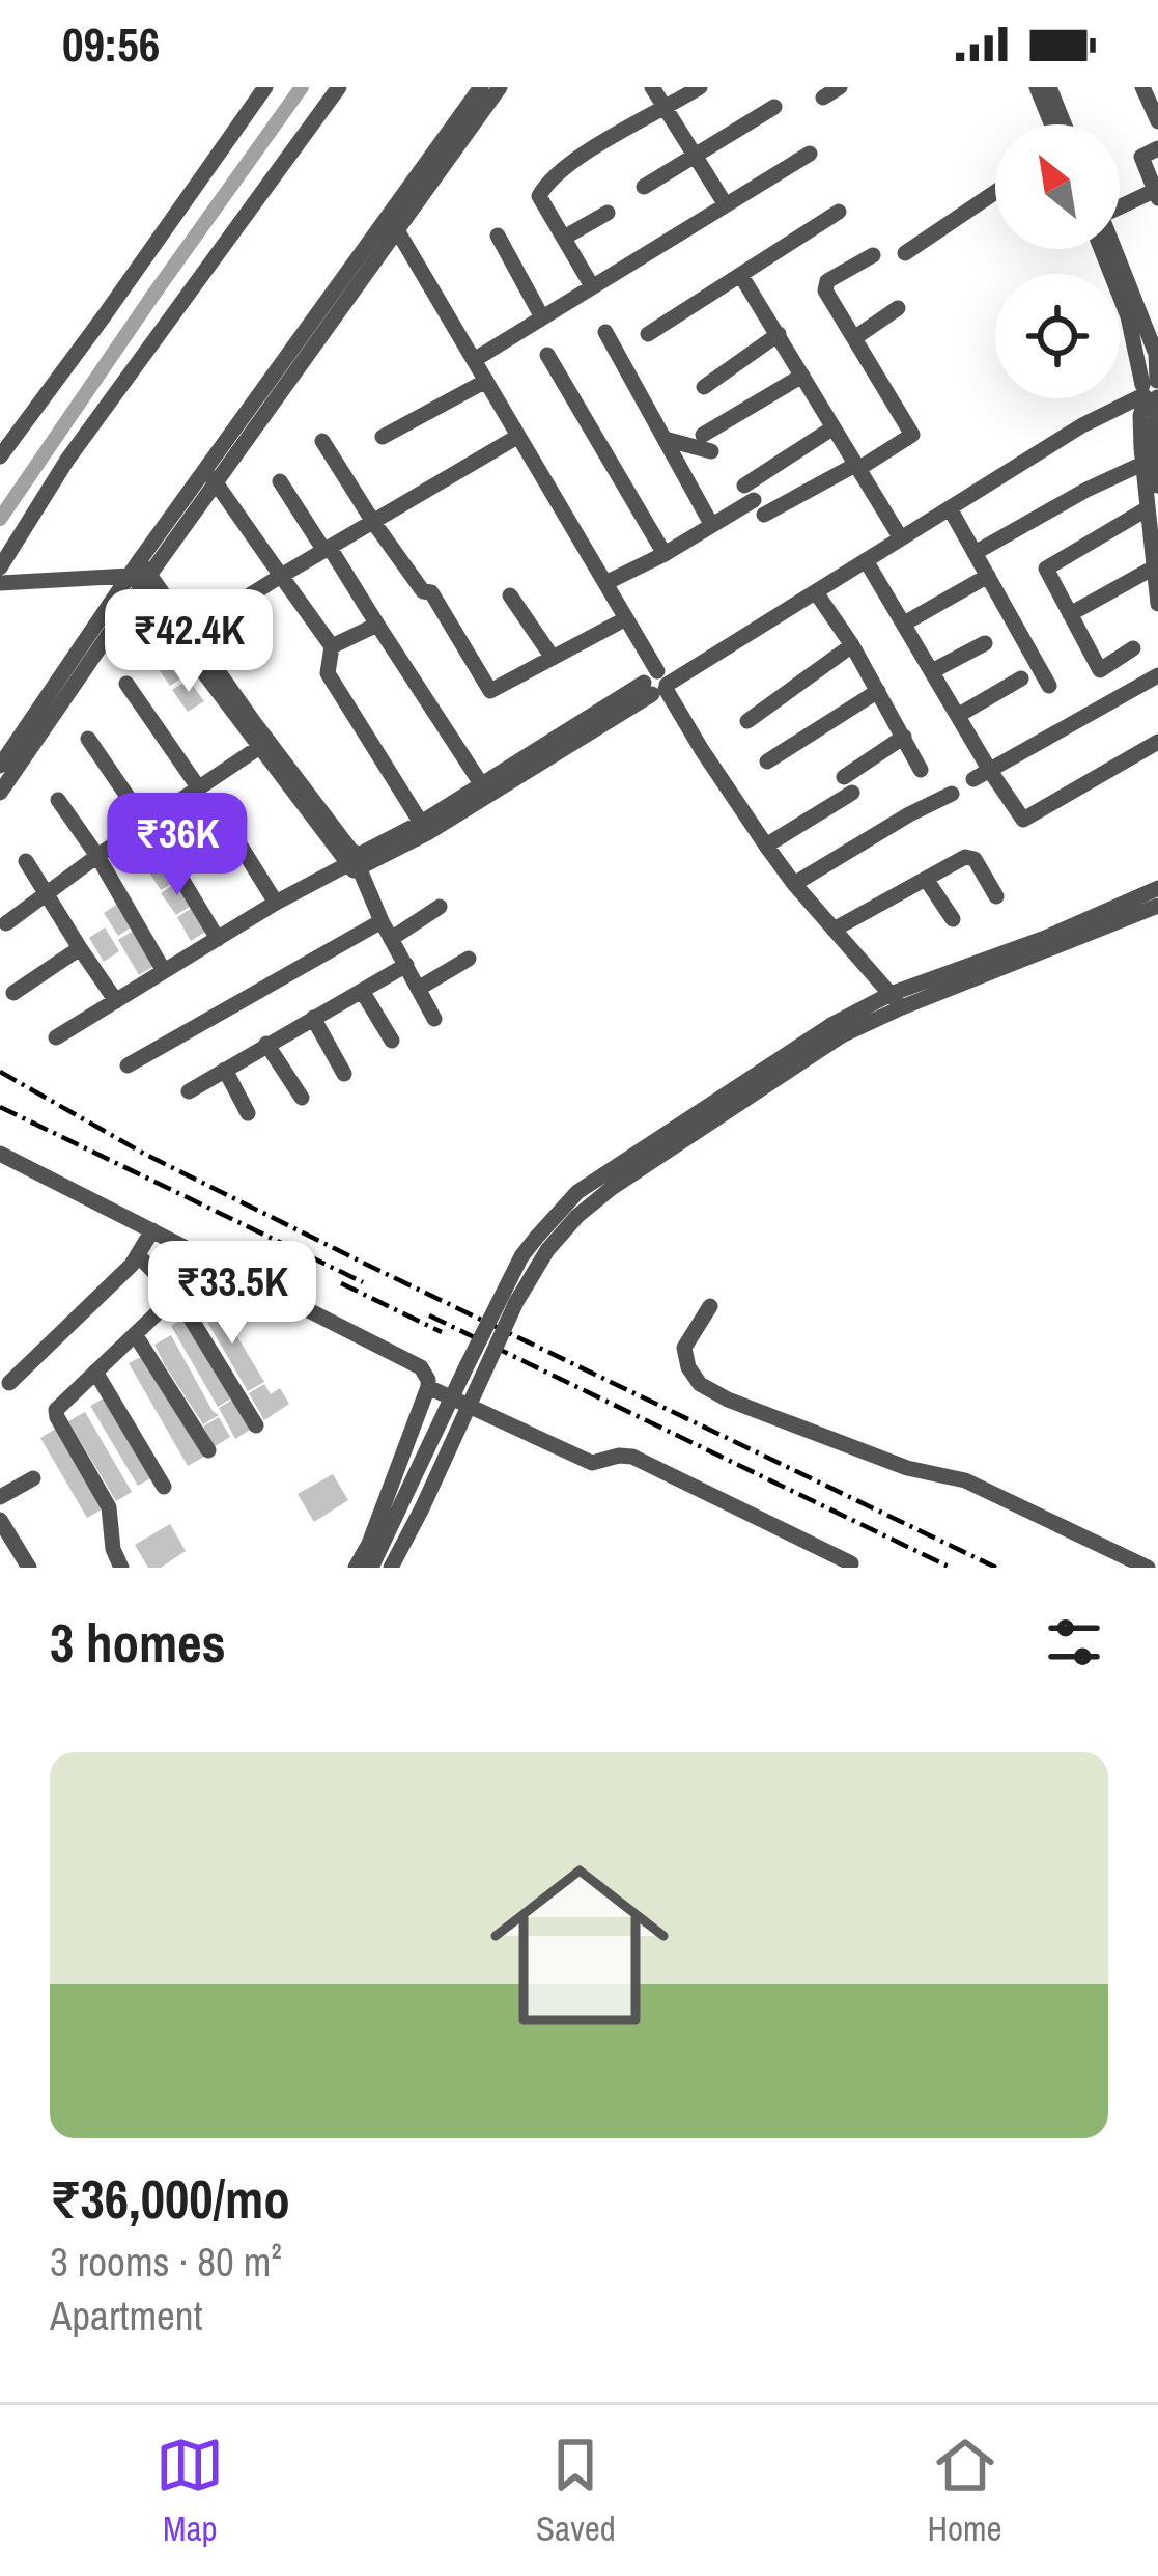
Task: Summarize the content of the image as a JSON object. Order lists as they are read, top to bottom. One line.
{"north":"top left","page":{"status":"09:56","price":["₹42.4K","₹36K","₹33.5K"],"heading":"3 homes","list":[{"name":"₹36,000/mo","note":"3 rooms · 80 m² · Apartment"}],"tabs":["Map","Saved","Home"]}}
